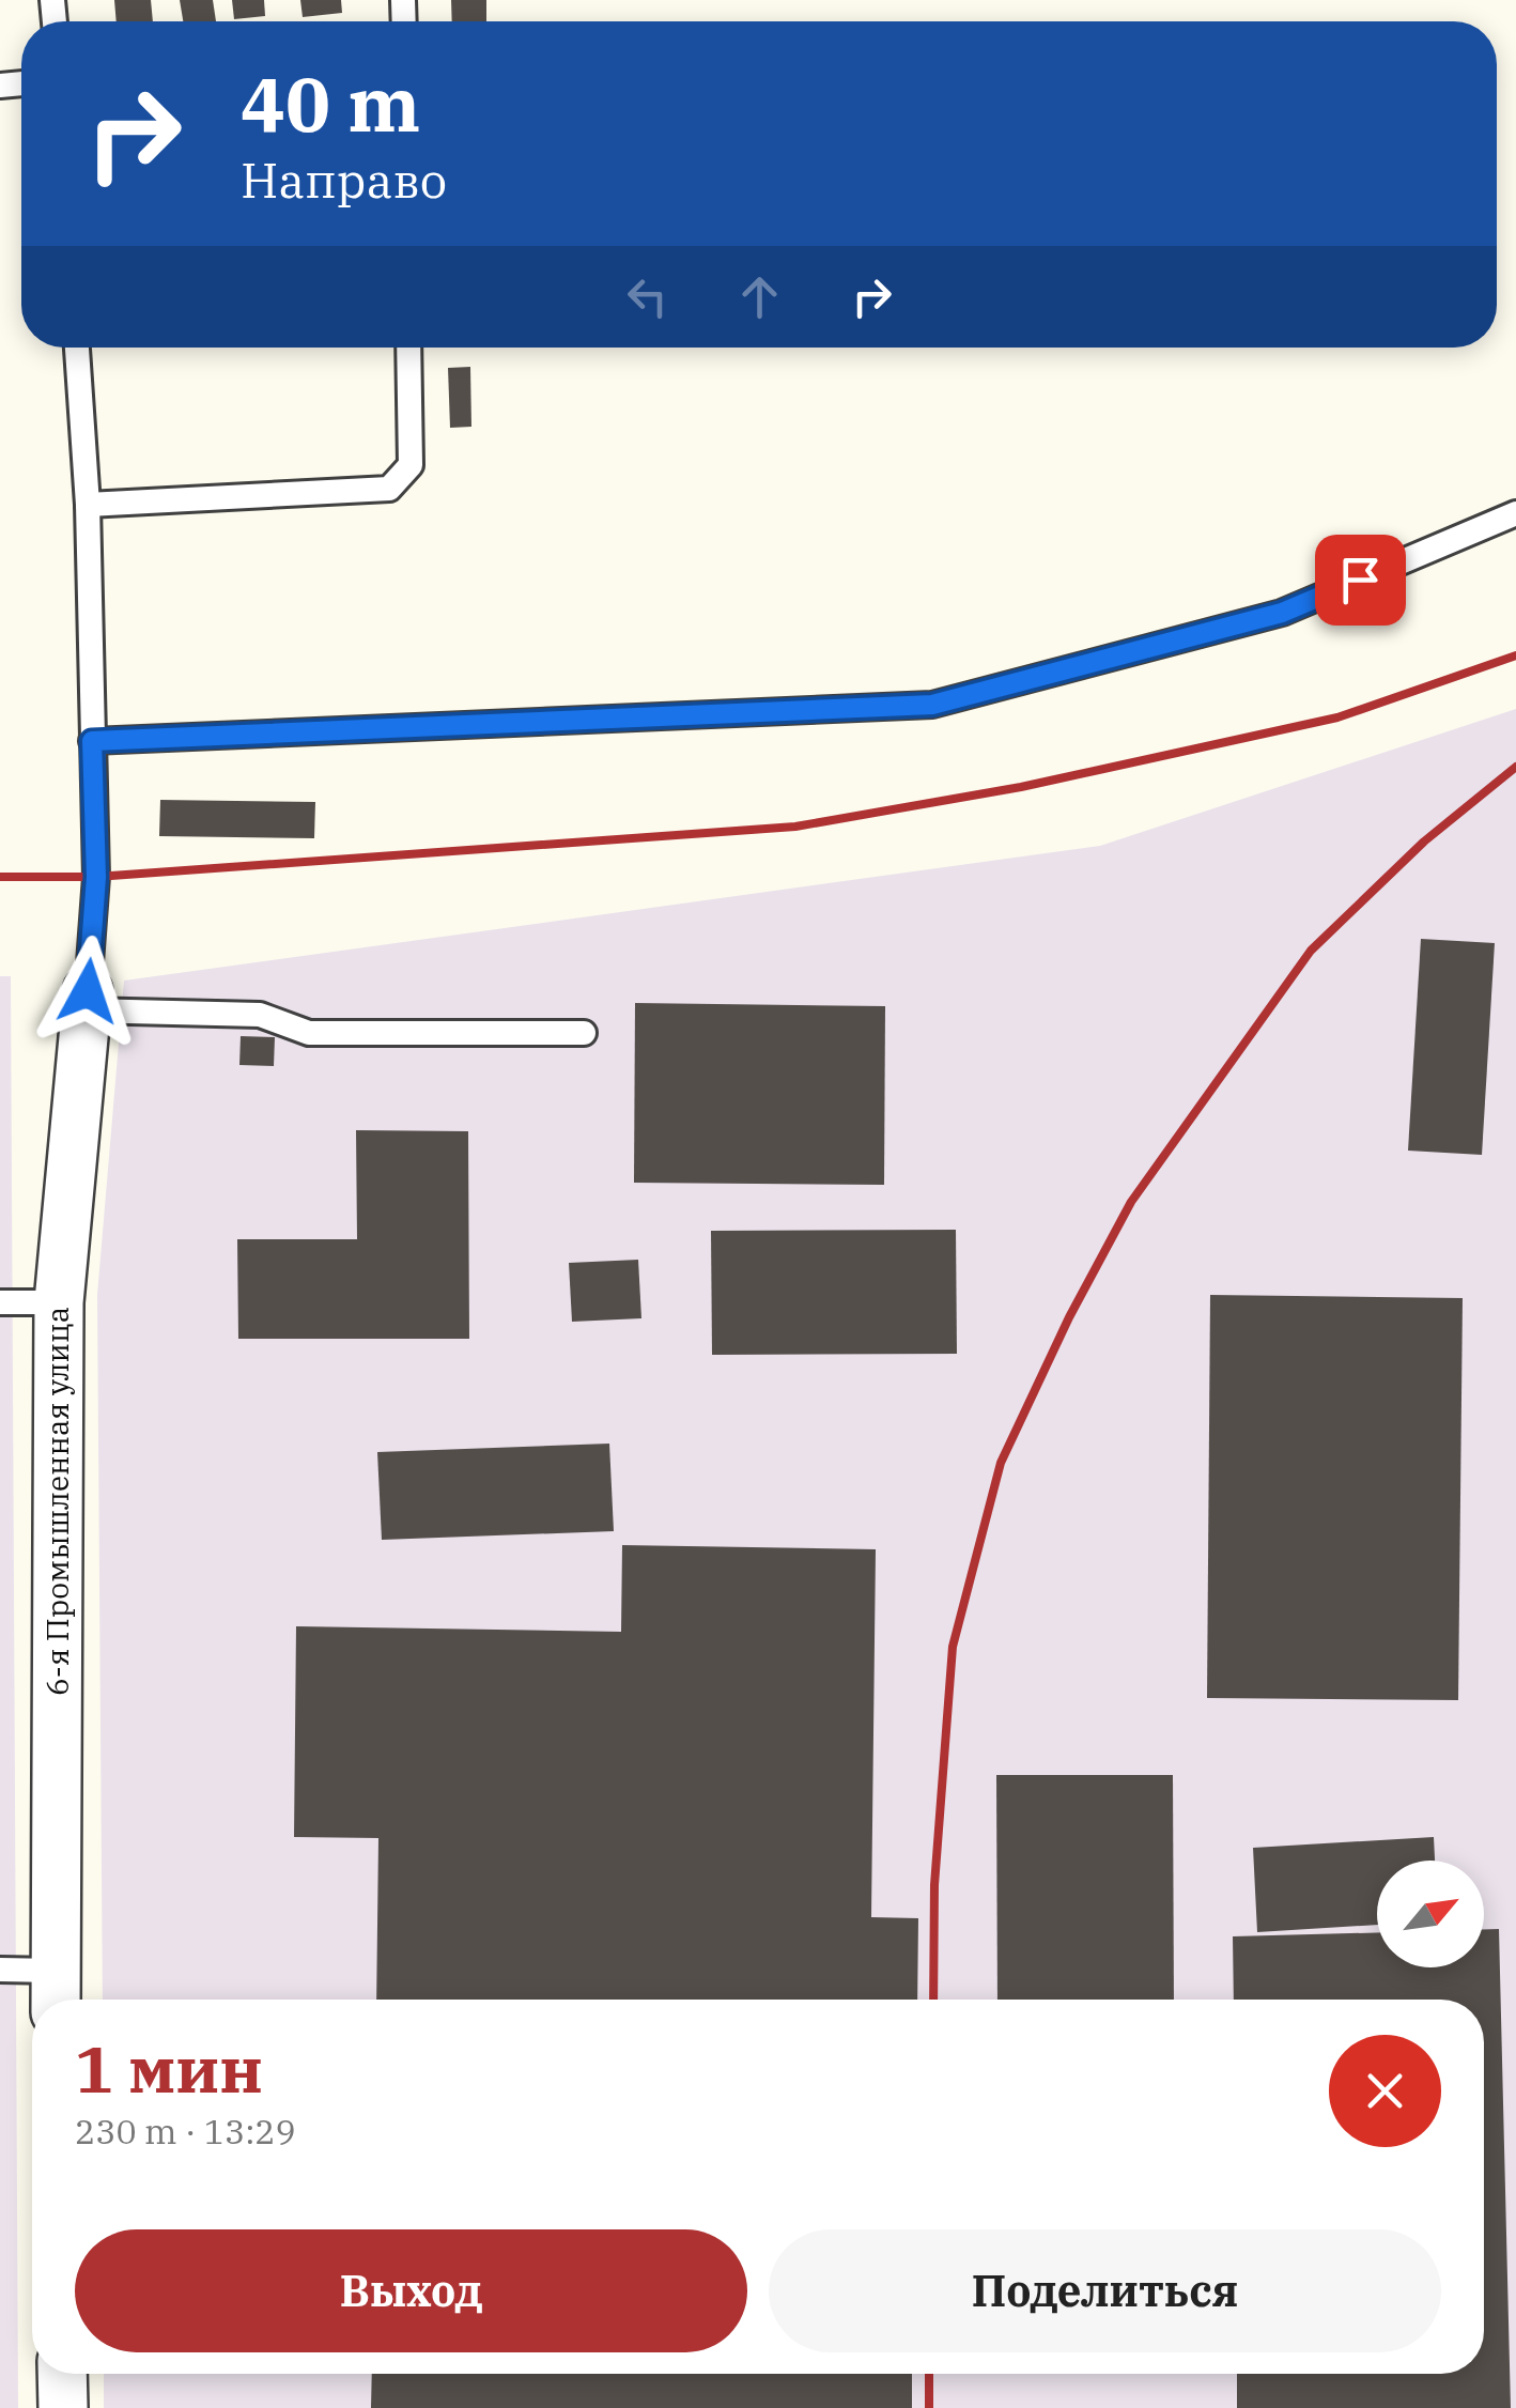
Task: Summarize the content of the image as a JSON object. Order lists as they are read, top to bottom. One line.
{"streets":{"street":["6-я Промышленная улица"]},"north":"top right","page":{"turn":["40 m","Направо"],"heading":["1 мин","230 m · 13:29"],"buttons":["Выход","Поделиться"]}}
